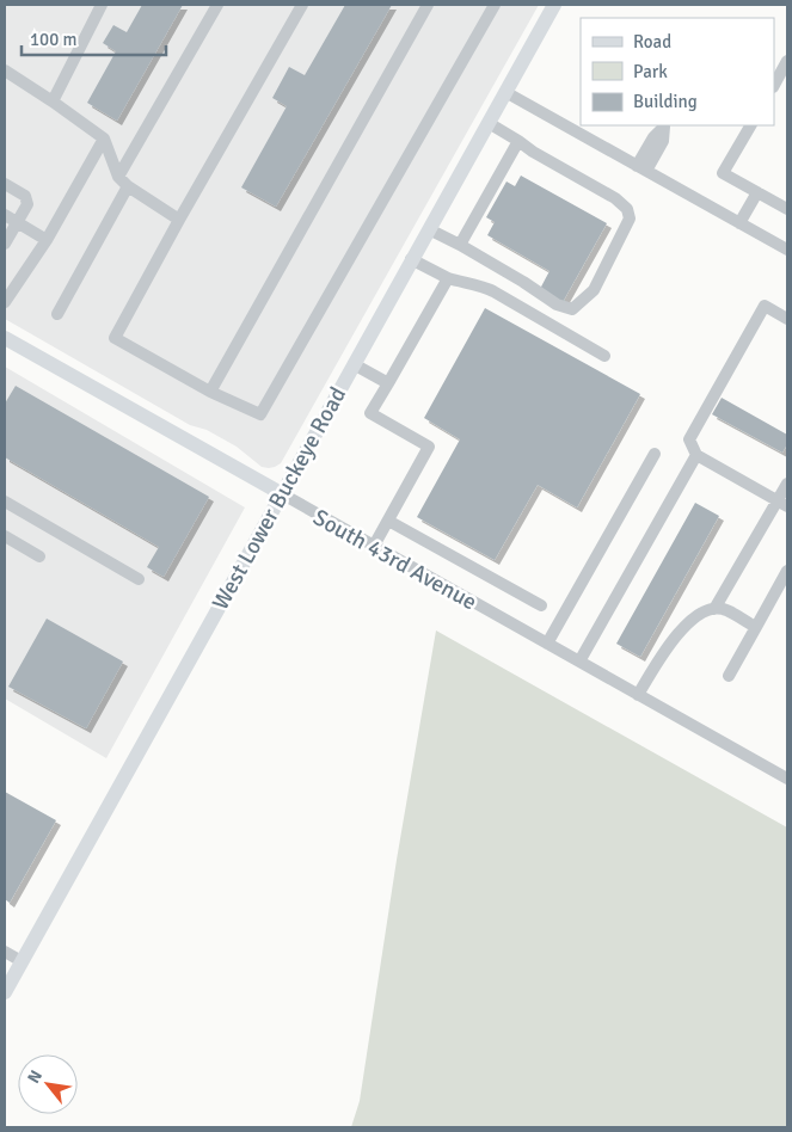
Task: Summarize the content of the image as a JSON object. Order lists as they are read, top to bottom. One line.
{"streets":{"main road":["West Lower Buckeye Road","South 43rd Avenue"]},"crossings":[["West Lower Buckeye Road","South 43rd Avenue"]],"legend":["Road","Park","Building"],"scale_bar":"100 m","north":"top left"}
